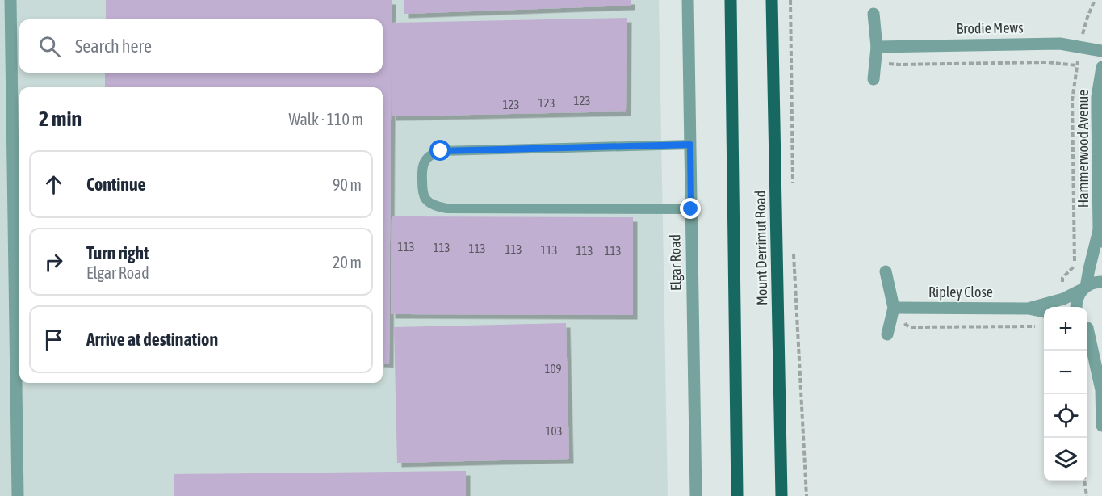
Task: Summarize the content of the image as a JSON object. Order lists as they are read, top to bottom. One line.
{"streets":{"main road":["Mount Derrimut Road"],"street":["Brodie Mews","Hammerwood Avenue","Elgar Road","Ripley Close"]},"crossings":[["Hammerwood Avenue","Ripley Close"]],"house_numbers":["123","123","123","113","113","113","113","113","113","113","109","103"],"page":{"search":"Search here","heading":["2 min","Walk · 110 m"],"list":[["Continue","90 m"],["Turn right","Elgar Road","20 m"],"Arrive at destination"],"map_buttons":["+","−"]}}
